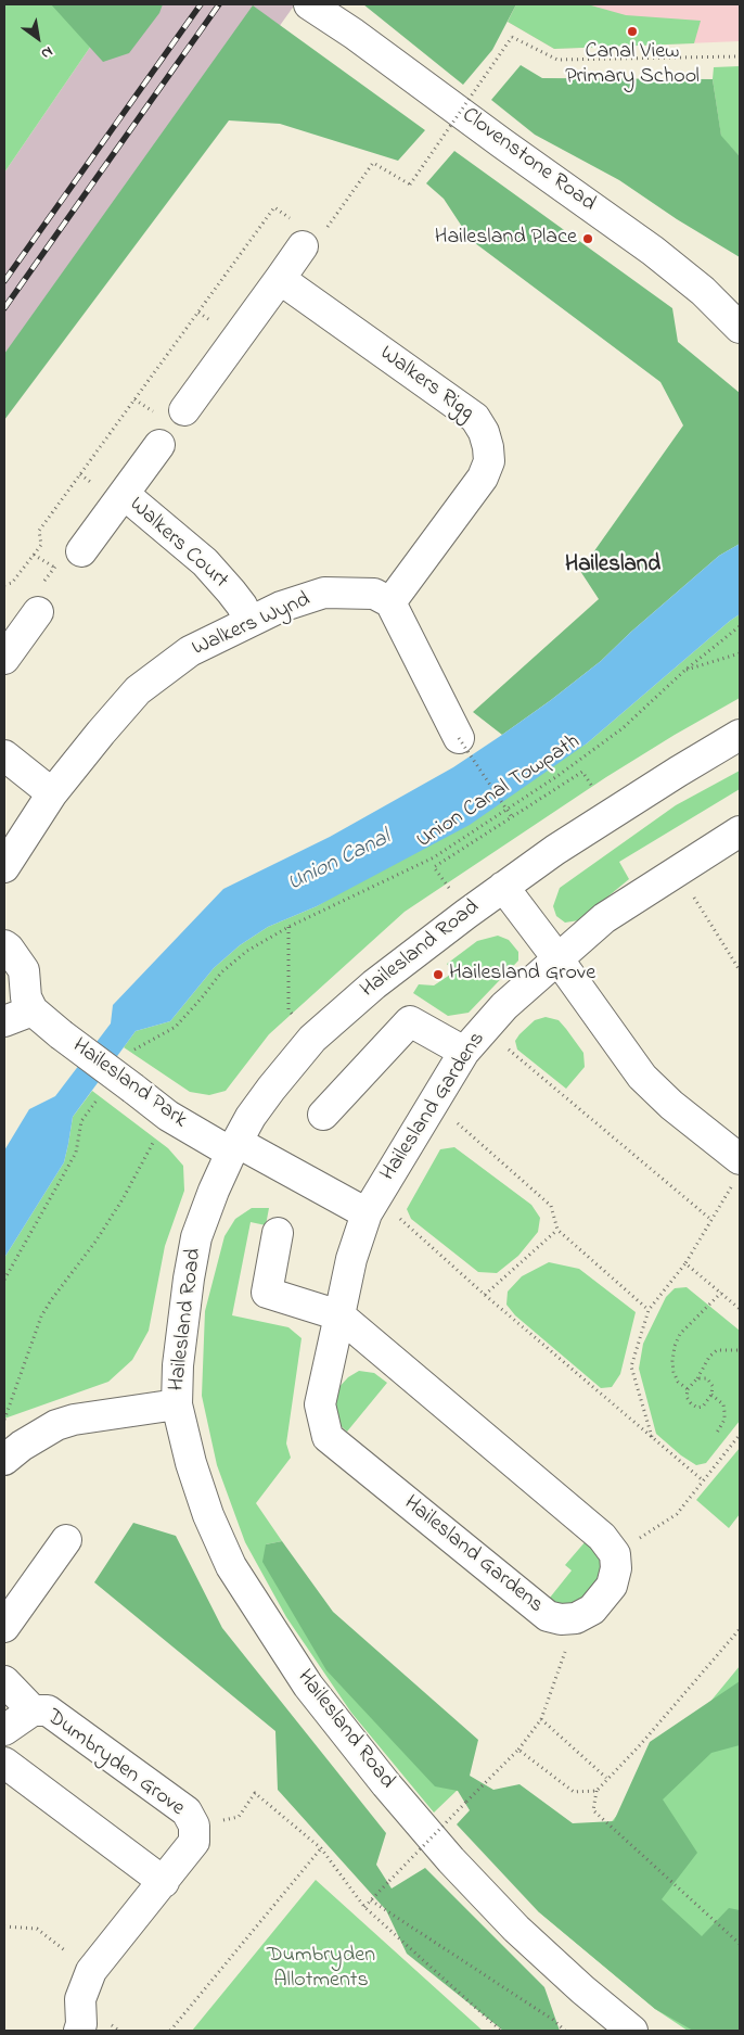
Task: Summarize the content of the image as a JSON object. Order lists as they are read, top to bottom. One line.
{"streets":{"street":["Clovenstone Road","Walkers Rigg","Walkers Court","Walkers Wynd","Hailesland Road","Hailesland Park","Hailesland Gardens","Dumbryden Grove"],"path":["Union Canal Towpath"]},"crossings":[["Walkers Rigg","Walkers Wynd"],["Walkers Court","Walkers Wynd"],["Hailesland Road","Hailesland Park"]],"districts":["Hailesland"],"water":["Union Canal"],"parks":["Dumbryden Allotments"],"places":["Canal View Primary School","Hailesland Place","Hailesland Grove"],"north":"bottom right"}
